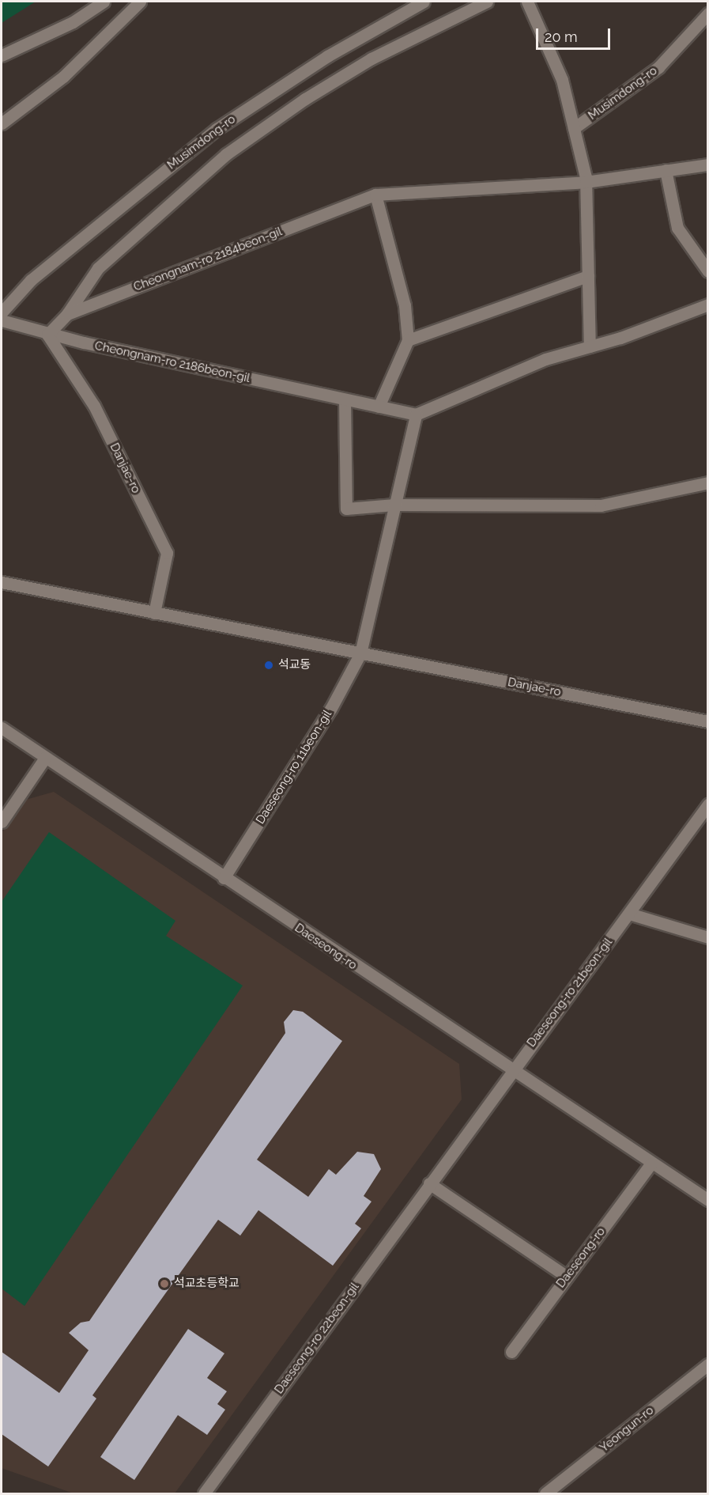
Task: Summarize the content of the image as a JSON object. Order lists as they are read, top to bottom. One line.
{"streets":{"street":["Musimdong-ro","Cheongnam-ro 2184beon-gil","Cheongnam-ro 2186beon-gil","Danjae-ro","Daeseong-ro 11beon-gil","Daeseong-ro","Daeseong-ro 21beon-gil","Daeseong-ro 22beon-gil","Yeongun-ro"]},"crossings":[["Musimdong-ro","Cheongnam-ro 2184beon-gil"],["Cheongnam-ro 2184beon-gil","Cheongnam-ro 2186beon-gil"],["Cheongnam-ro 2184beon-gil","Danjae-ro"],["Cheongnam-ro 2186beon-gil","Danjae-ro"],["Danjae-ro","Daeseong-ro 11beon-gil"],["Daeseong-ro 11beon-gil","Daeseong-ro"],["Daeseong-ro","Daeseong-ro 21beon-gil"],["Daeseong-ro","Daeseong-ro 22beon-gil"],["Daeseong-ro 21beon-gil","Daeseong-ro 22beon-gil"]],"places":["석교동","석교초등학교"],"scale_bar":"20 m"}
